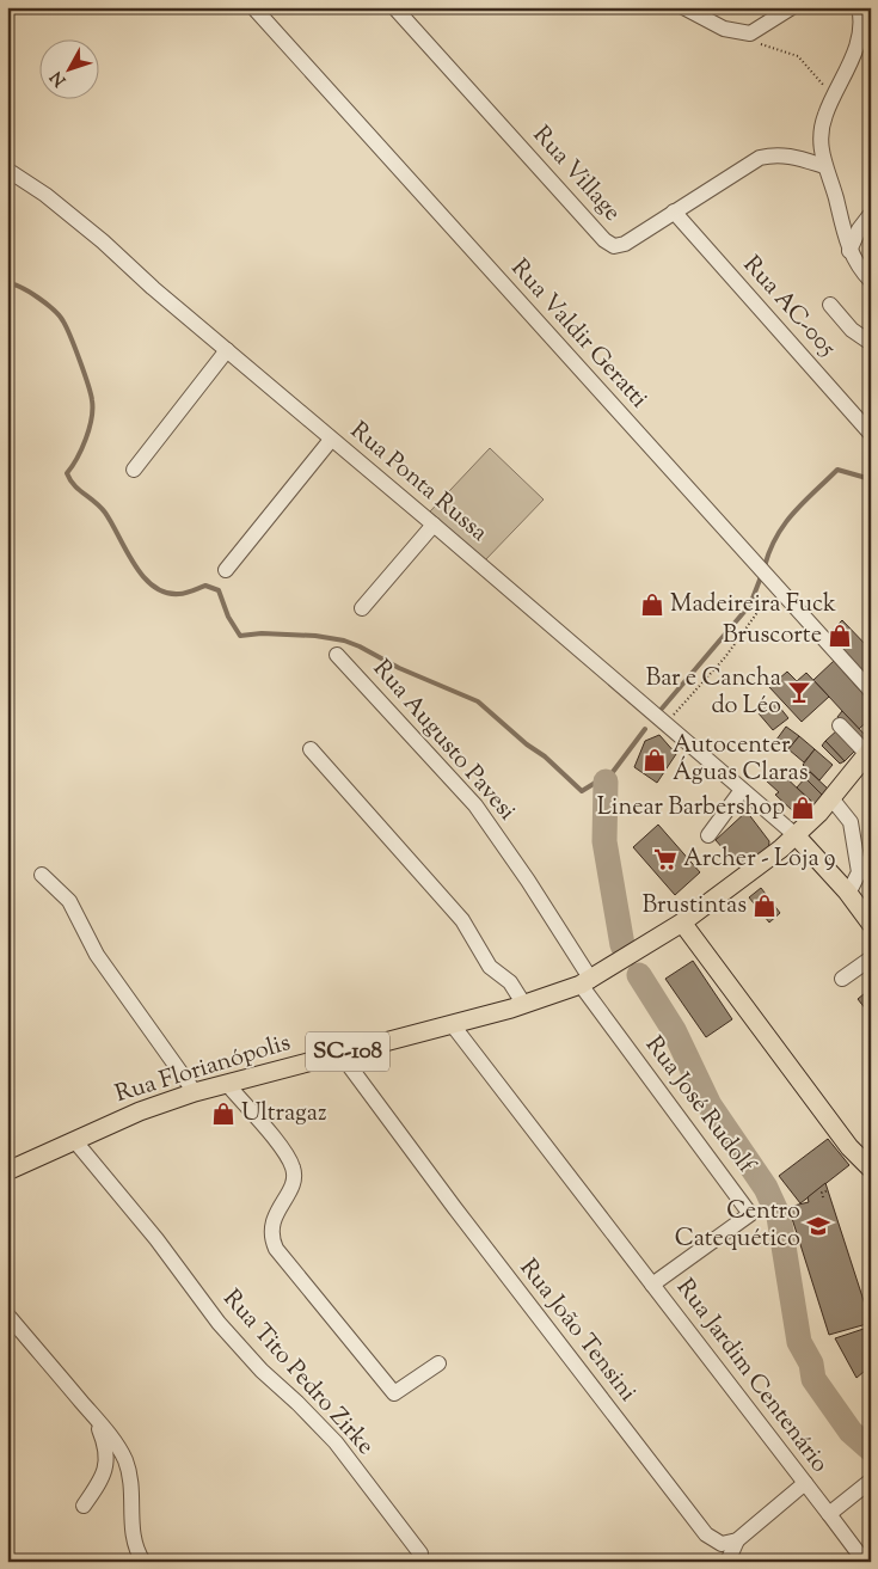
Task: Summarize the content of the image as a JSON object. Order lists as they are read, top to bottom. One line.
{"streets":{"main road":["SC-108","Rua Florianópolis"],"street":["Rua Village","Rua AC-005","Rua Valdir Geratti","Rua Ponta Russa","Rua Augusto Pavesi","Rua José Rudolf","Rua João Tensini","Rua Tito Pedro Zirke","Rua Jardim Centenário"]},"crossings":[["Rua Village","Rua AC-005"],["Rua Ponta Russa","SC-108"],["Rua Ponta Russa","Rua Florianópolis"],["Rua Augusto Pavesi","Rua Florianópolis"],["Rua Augusto Pavesi","Rua José Rudolf"],["SC-108","Rua Florianópolis"],["Rua Florianópolis","Rua José Rudolf"],["Rua Florianópolis","Rua João Tensini"],["Rua Florianópolis","Rua Tito Pedro Zirke"],["Rua Florianópolis","Rua Jardim Centenário"],["Rua José Rudolf","Rua Jardim Centenário"]],"places":{"shop":["Madeireira Fuck","Bruscorte","Autocenter Águas Claras","Linear Barbershop","Brustintas","Ultragaz"],"bar":["Bar e Cancha do Léo"],"supermarket":["Archer - Loja 9"],"school or university":["Centro Catequético"]},"north":"bottom left"}
